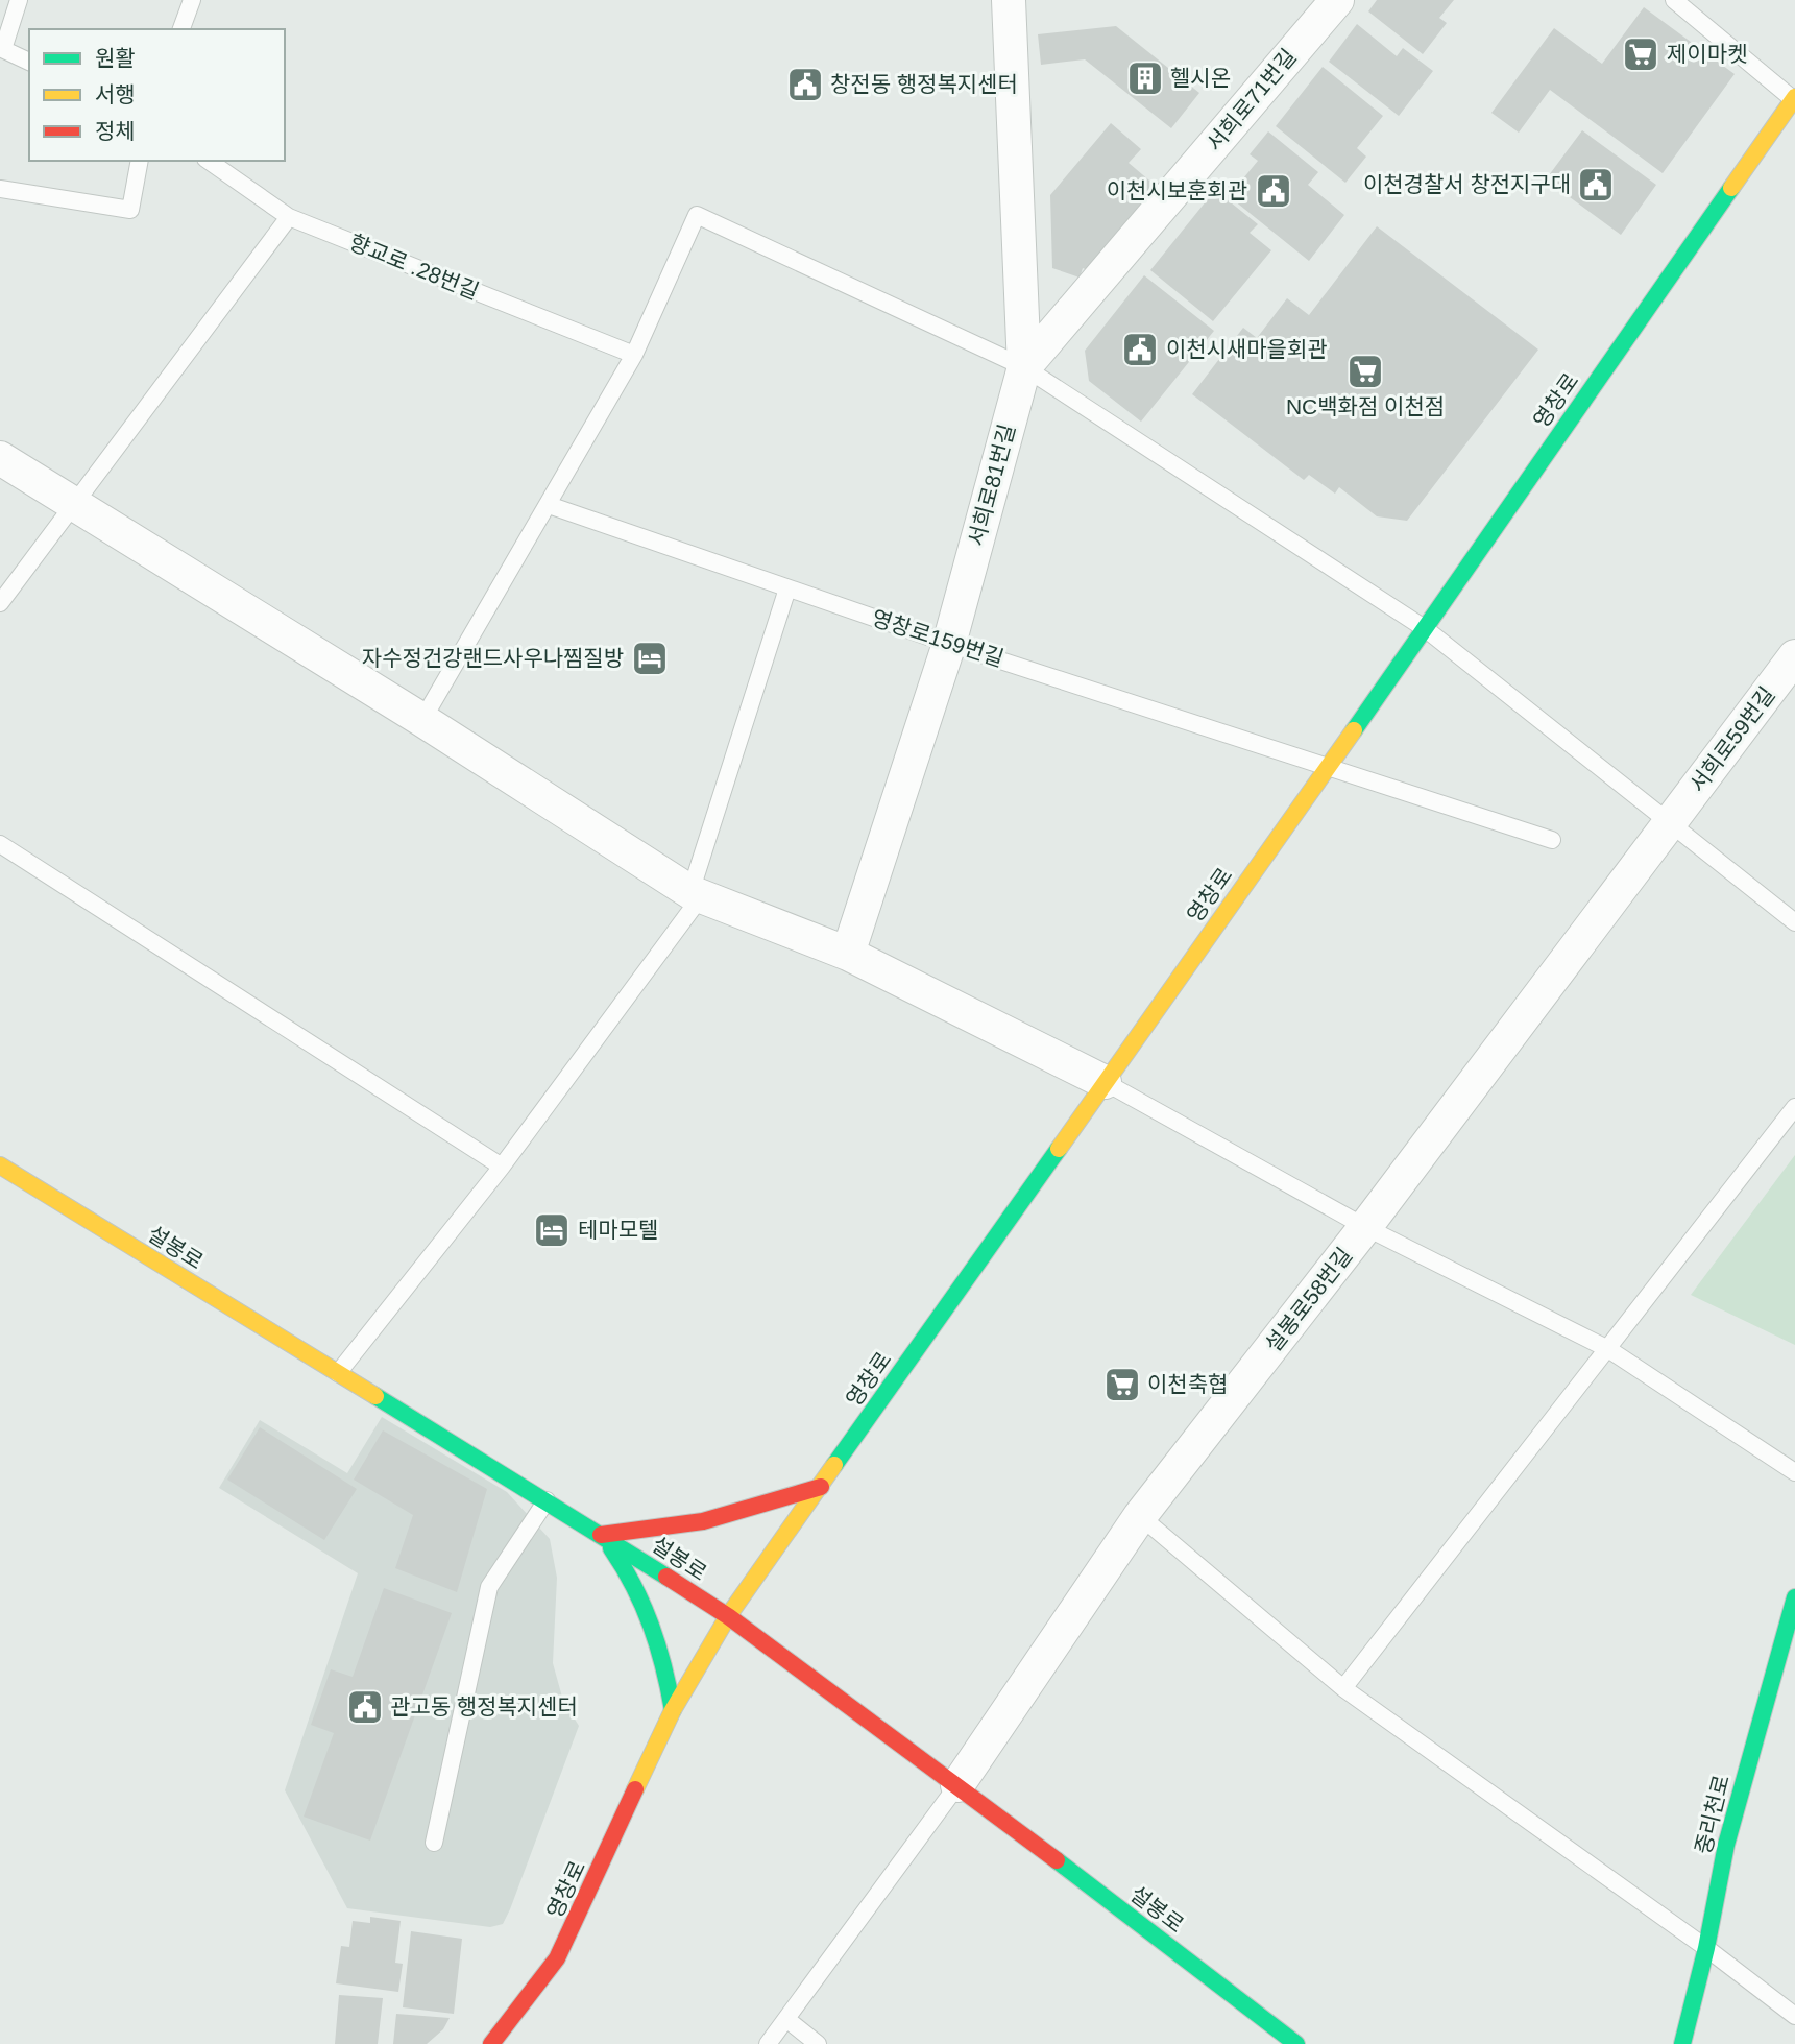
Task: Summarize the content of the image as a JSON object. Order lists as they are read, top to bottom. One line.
{"streets":{"street":["서희로71번길","영창로","서희로81번길","서희로59번길","설봉로","설봉로58번길","중리천로"],"lane":["향교로 .28번길","영창로159번길"]},"crossings":[["서희로71번길","서희로81번길"],["영창로","영창로159번길"],["영창로","설봉로"],["서희로81번길","영창로159번길"],["서희로59번길","설봉로58번길"],["설봉로","설봉로58번길"]],"places":{"supermarket":["제이마켓","NC백화점 이천점","이천축협"],"building":["헬시온"],"public building":["창전동 행정복지센터","이천경찰서 창전지구대","이천시보훈회관","이천시새마을회관","관고동 행정복지센터"],"hotel":["자수정건강랜드사우나찜질방","테마모텔"]},"legend":["원활","서행","정체"]}
